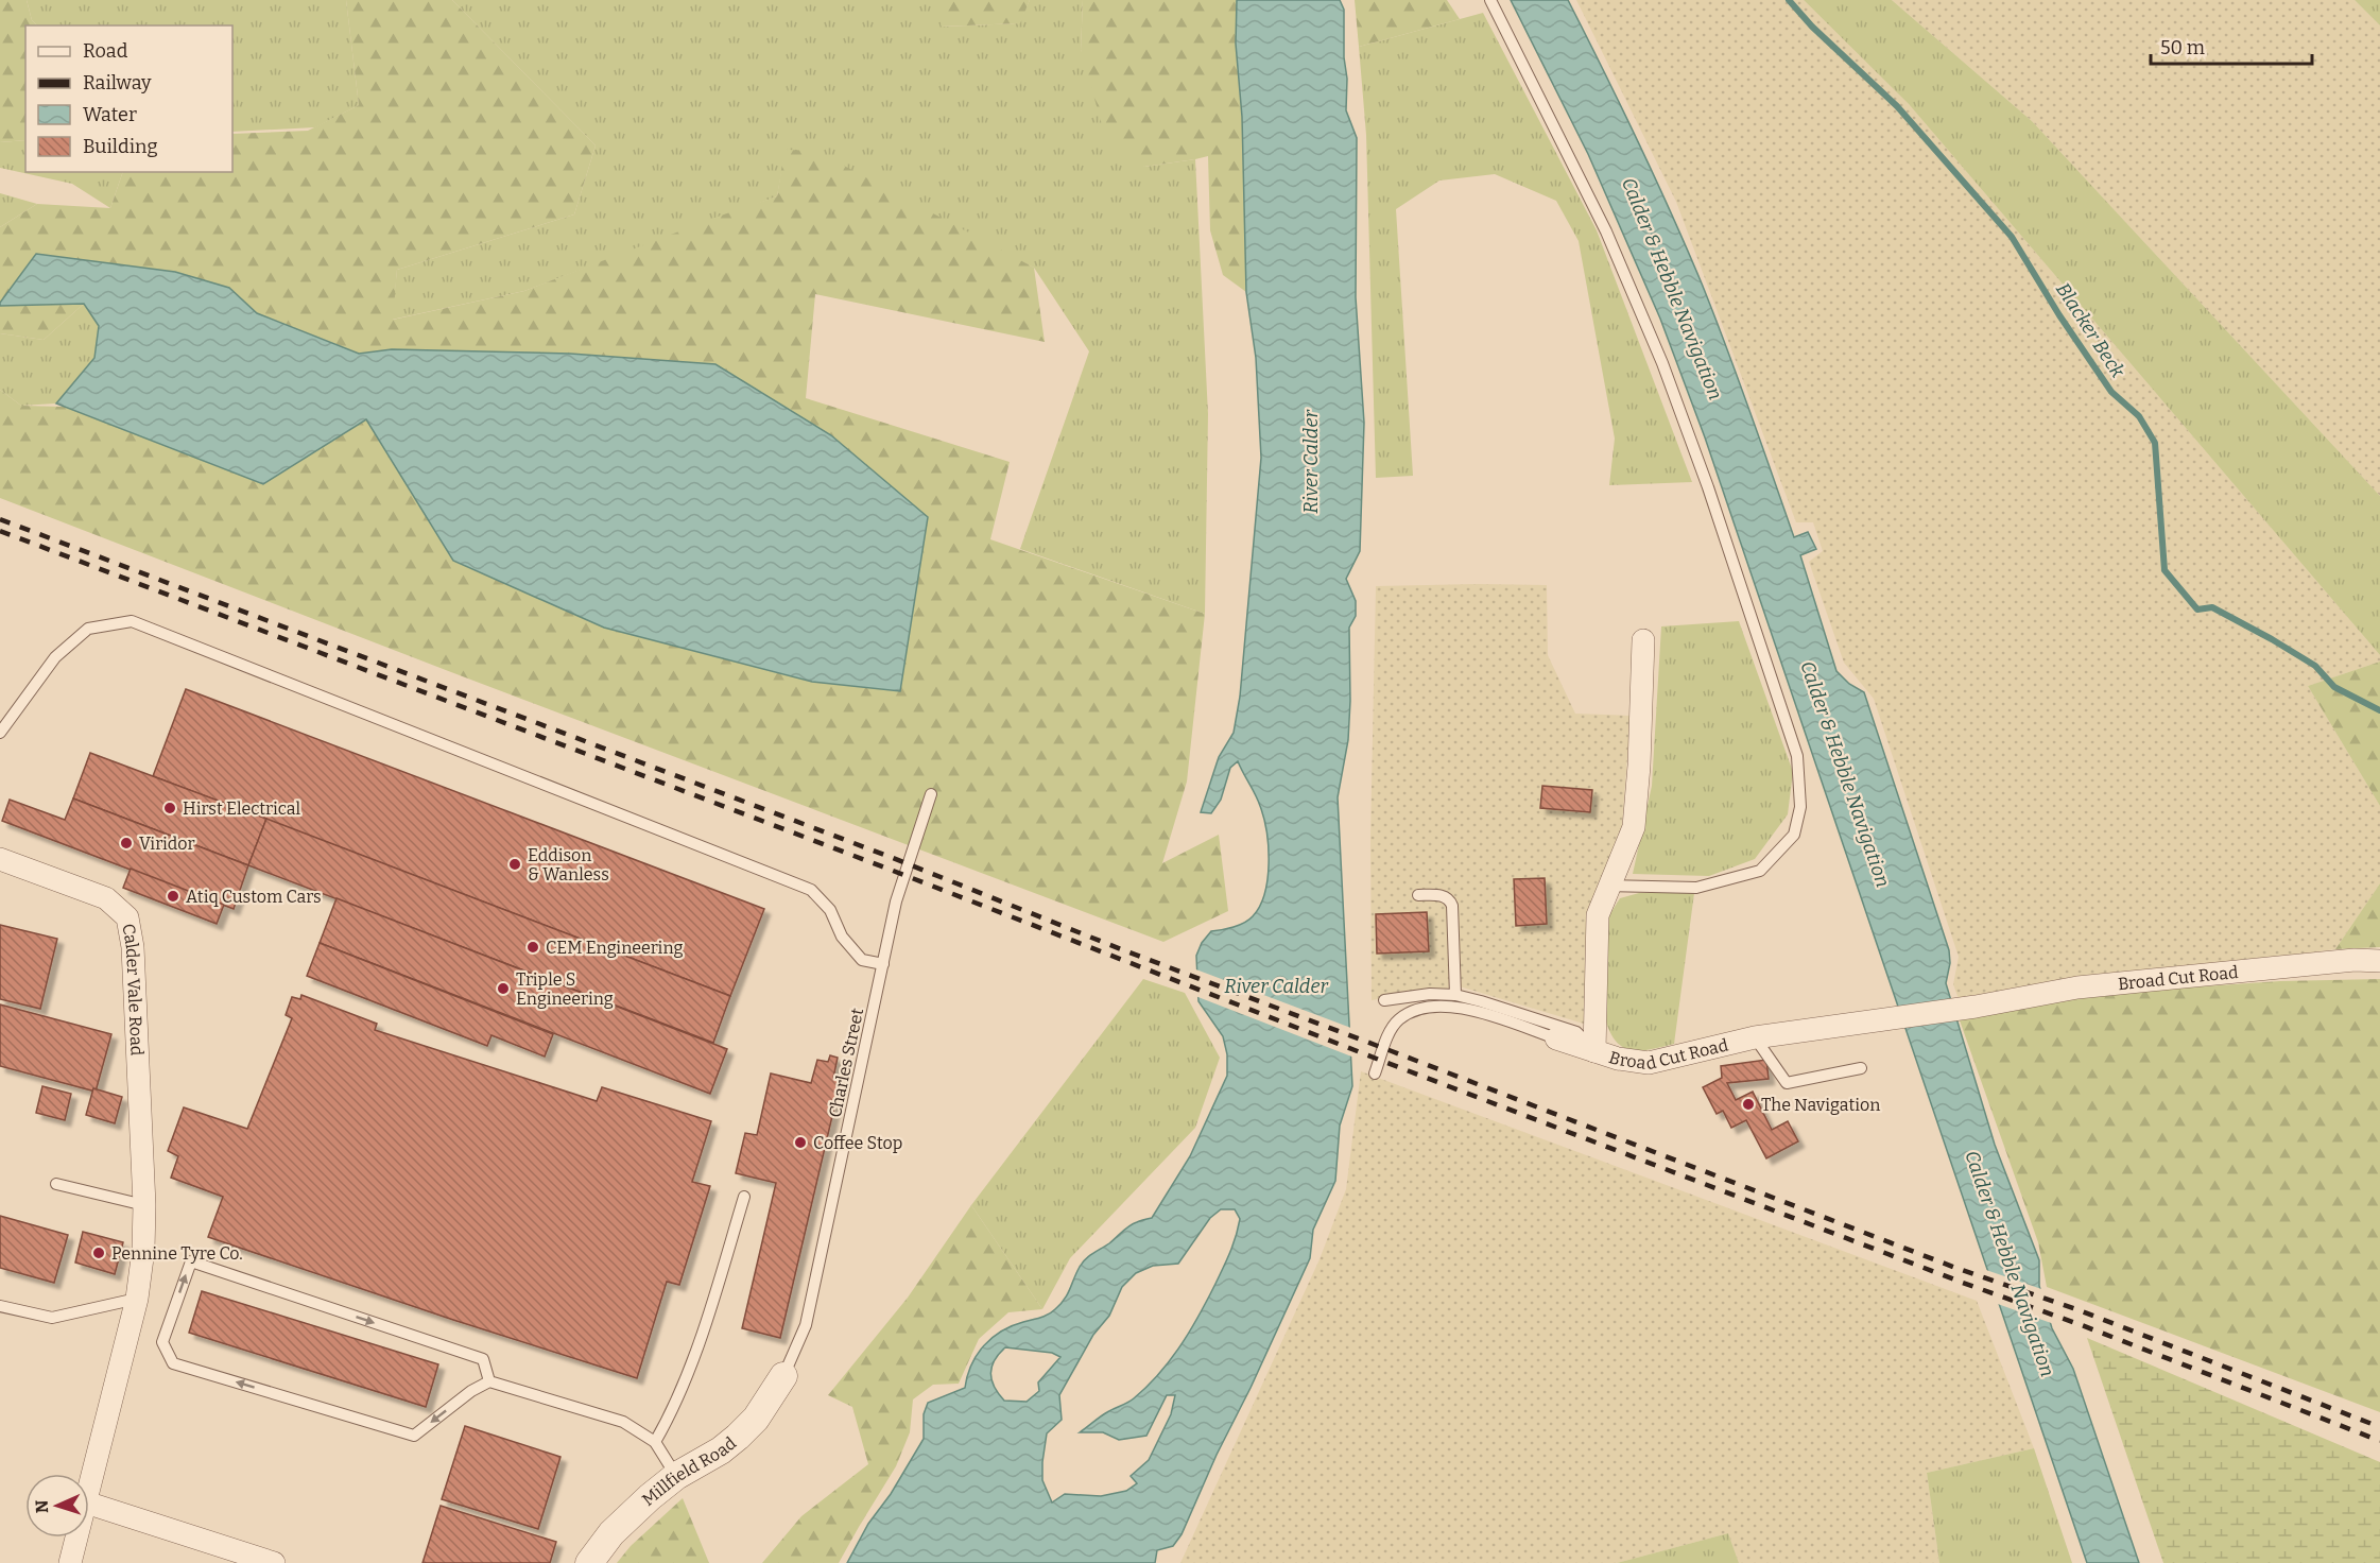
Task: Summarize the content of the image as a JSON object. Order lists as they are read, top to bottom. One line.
{"streets":{"street":["Broad Cut Road","Calder Vale Road","Millfield Road"],"lane":["Charles Street"]},"crossings":[["Charles Street","Millfield Road"]],"water":["Calder & Hebble Navigation","Blacker Beck","River Calder"],"places":["Hirst Electrical","Viridor","Eddison & Wanless","Atiq Custom Cars","CEM Engineering","Triple S Engineering","The Navigation","Coffee Stop","Pennine Tyre Co."],"legend":["Road","Railway","Water","Building"],"scale_bar":"50 m","north":"left"}
